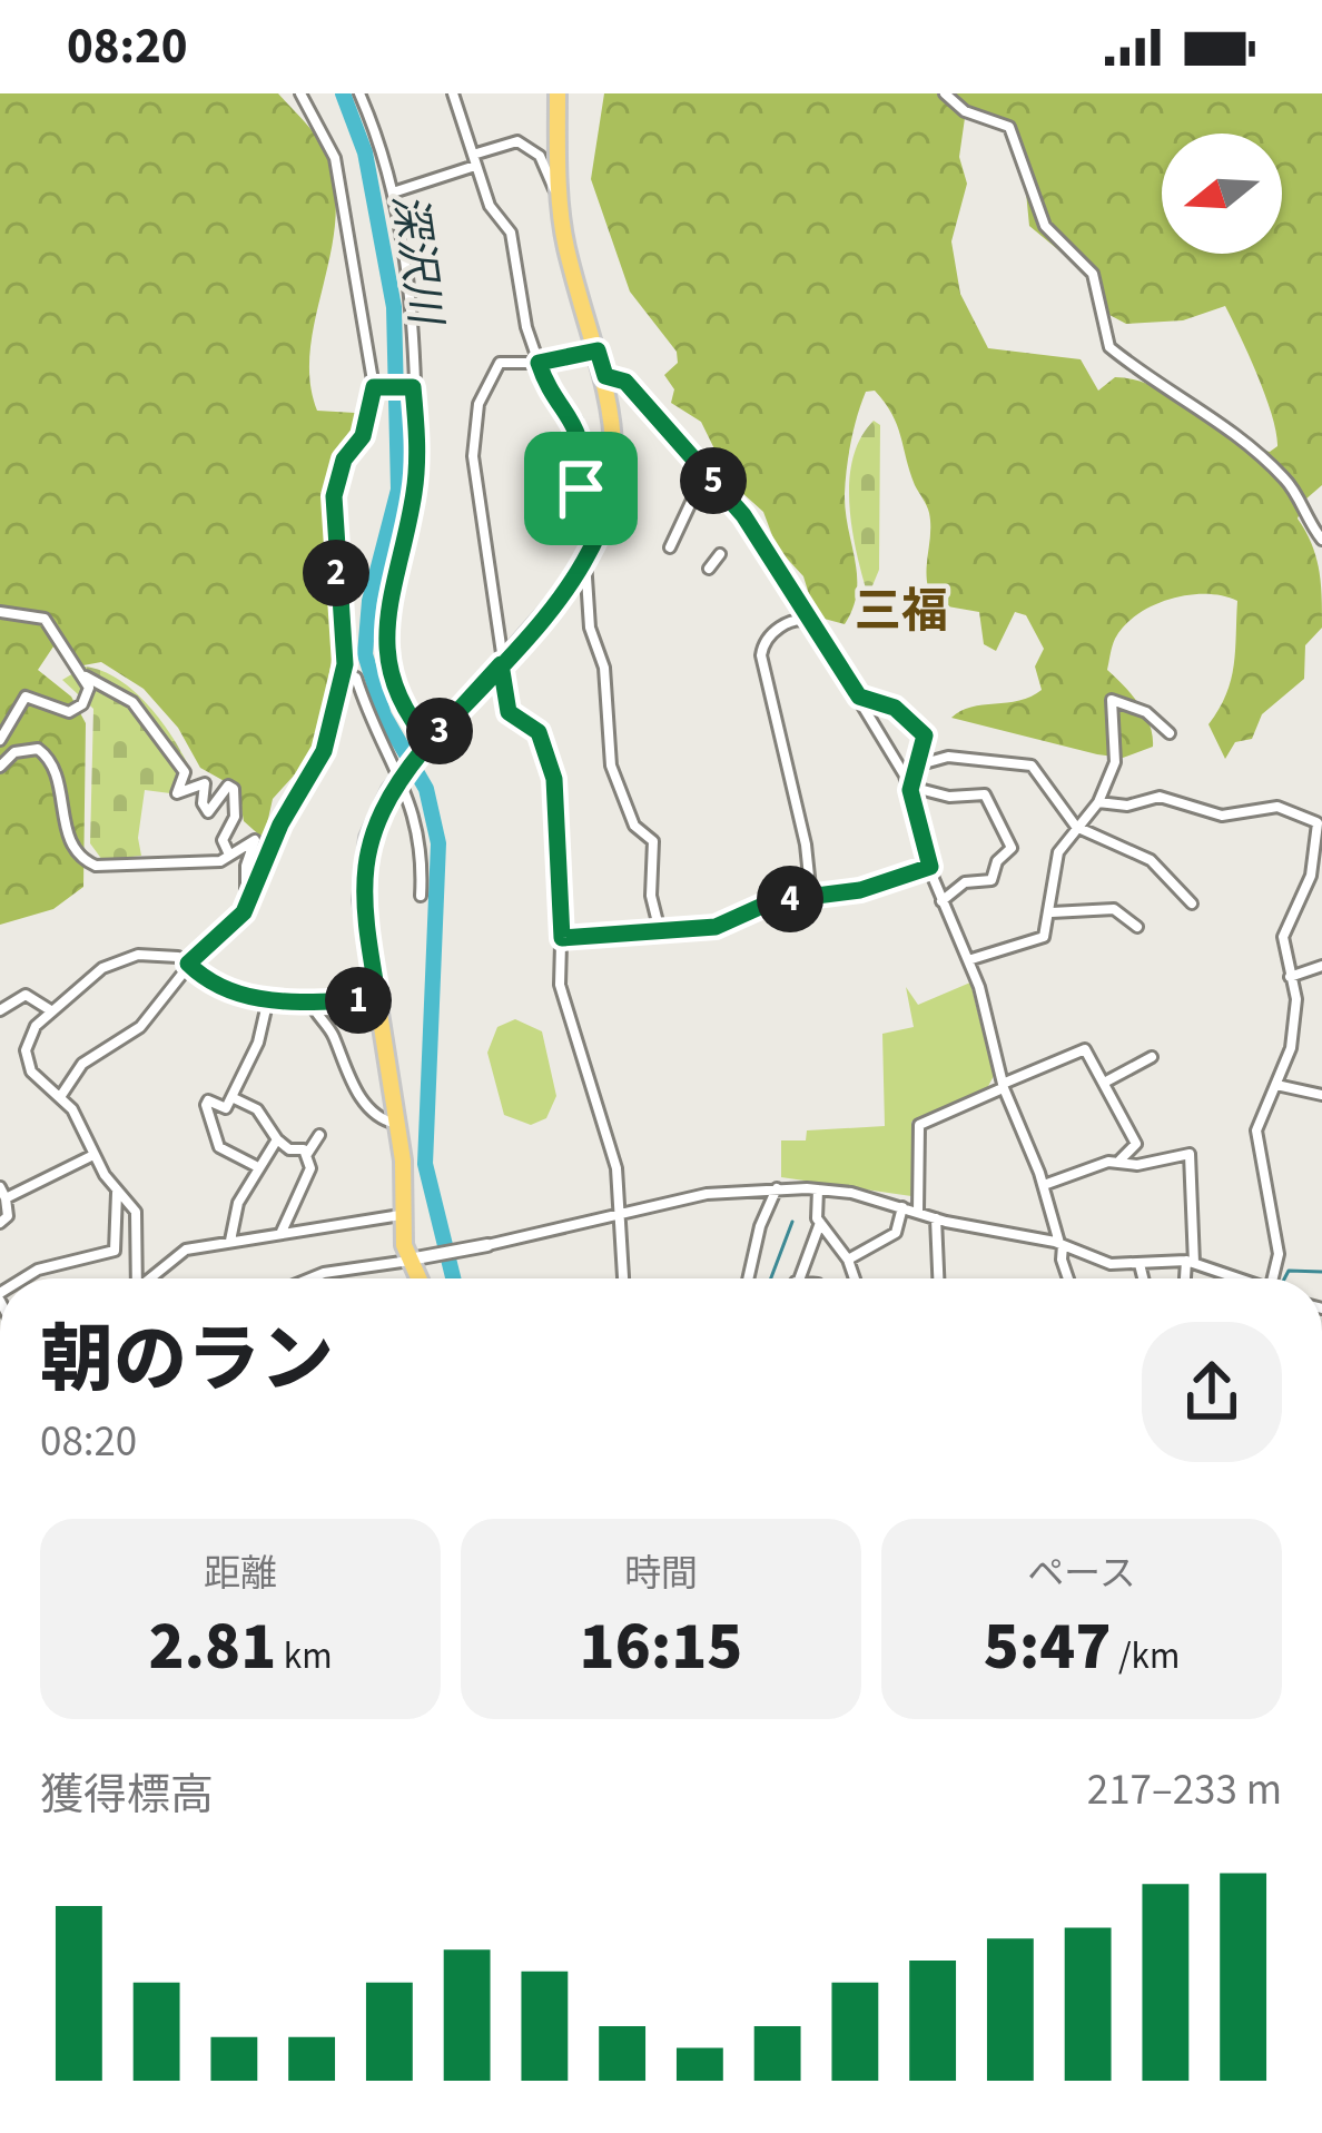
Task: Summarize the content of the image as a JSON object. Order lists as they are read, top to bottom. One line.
{"districts":["三福"],"water":["深沢川"],"north":"left","page":{"status":"08:20","pins":["5","2","3","4","1"],"heading":["朝のラン","08:20"],"stats":[["距離","2.81 km"],["時間","16:15"],["ペース","5:47 /km"]],"chart":["獲得標高","217–233 m"]}}
